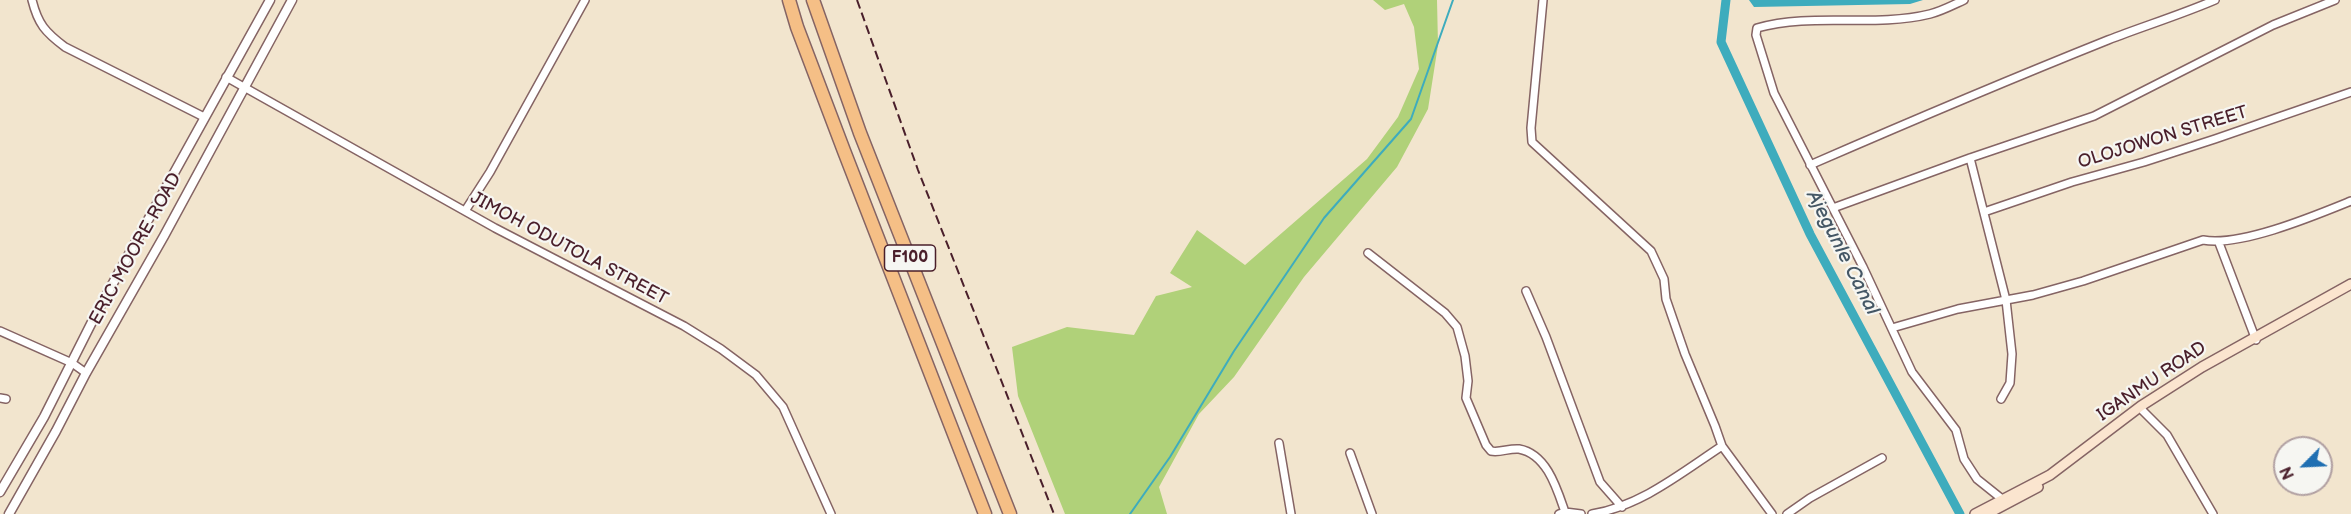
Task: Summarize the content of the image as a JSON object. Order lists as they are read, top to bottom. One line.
{"streets":{"highway":["F100"],"main road":["IGANMU ROAD"],"street":["OLOJOWON STREET","ERIC MOORE ROAD","JIMOH ODUTOLA STREET"]},"crossings":[["ERIC MOORE ROAD","JIMOH ODUTOLA STREET"]],"water":["Ajegunle Canal"],"north":"bottom left"}
